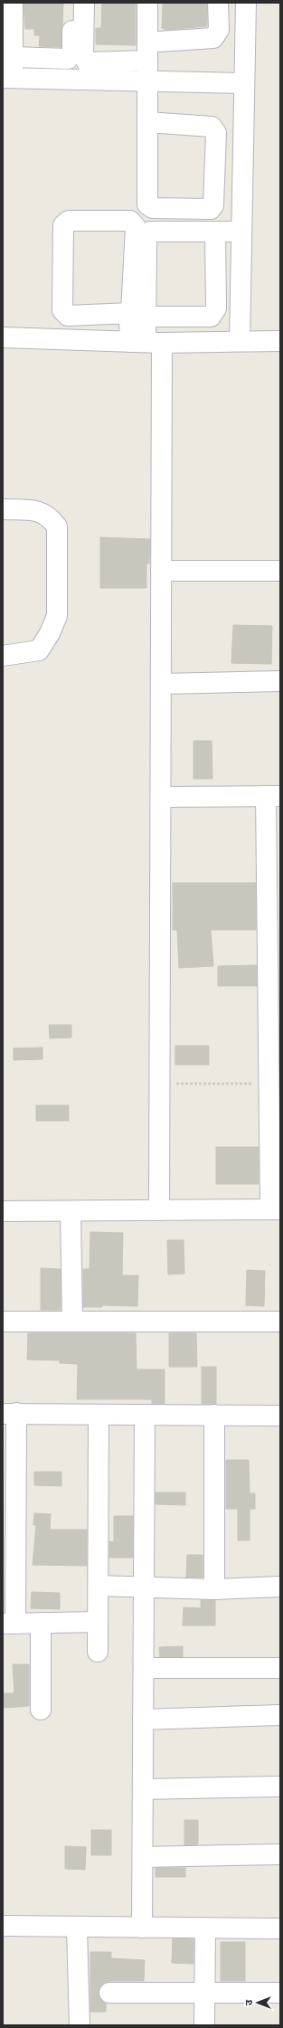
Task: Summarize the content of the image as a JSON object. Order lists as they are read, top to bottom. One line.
{"north":"left"}
